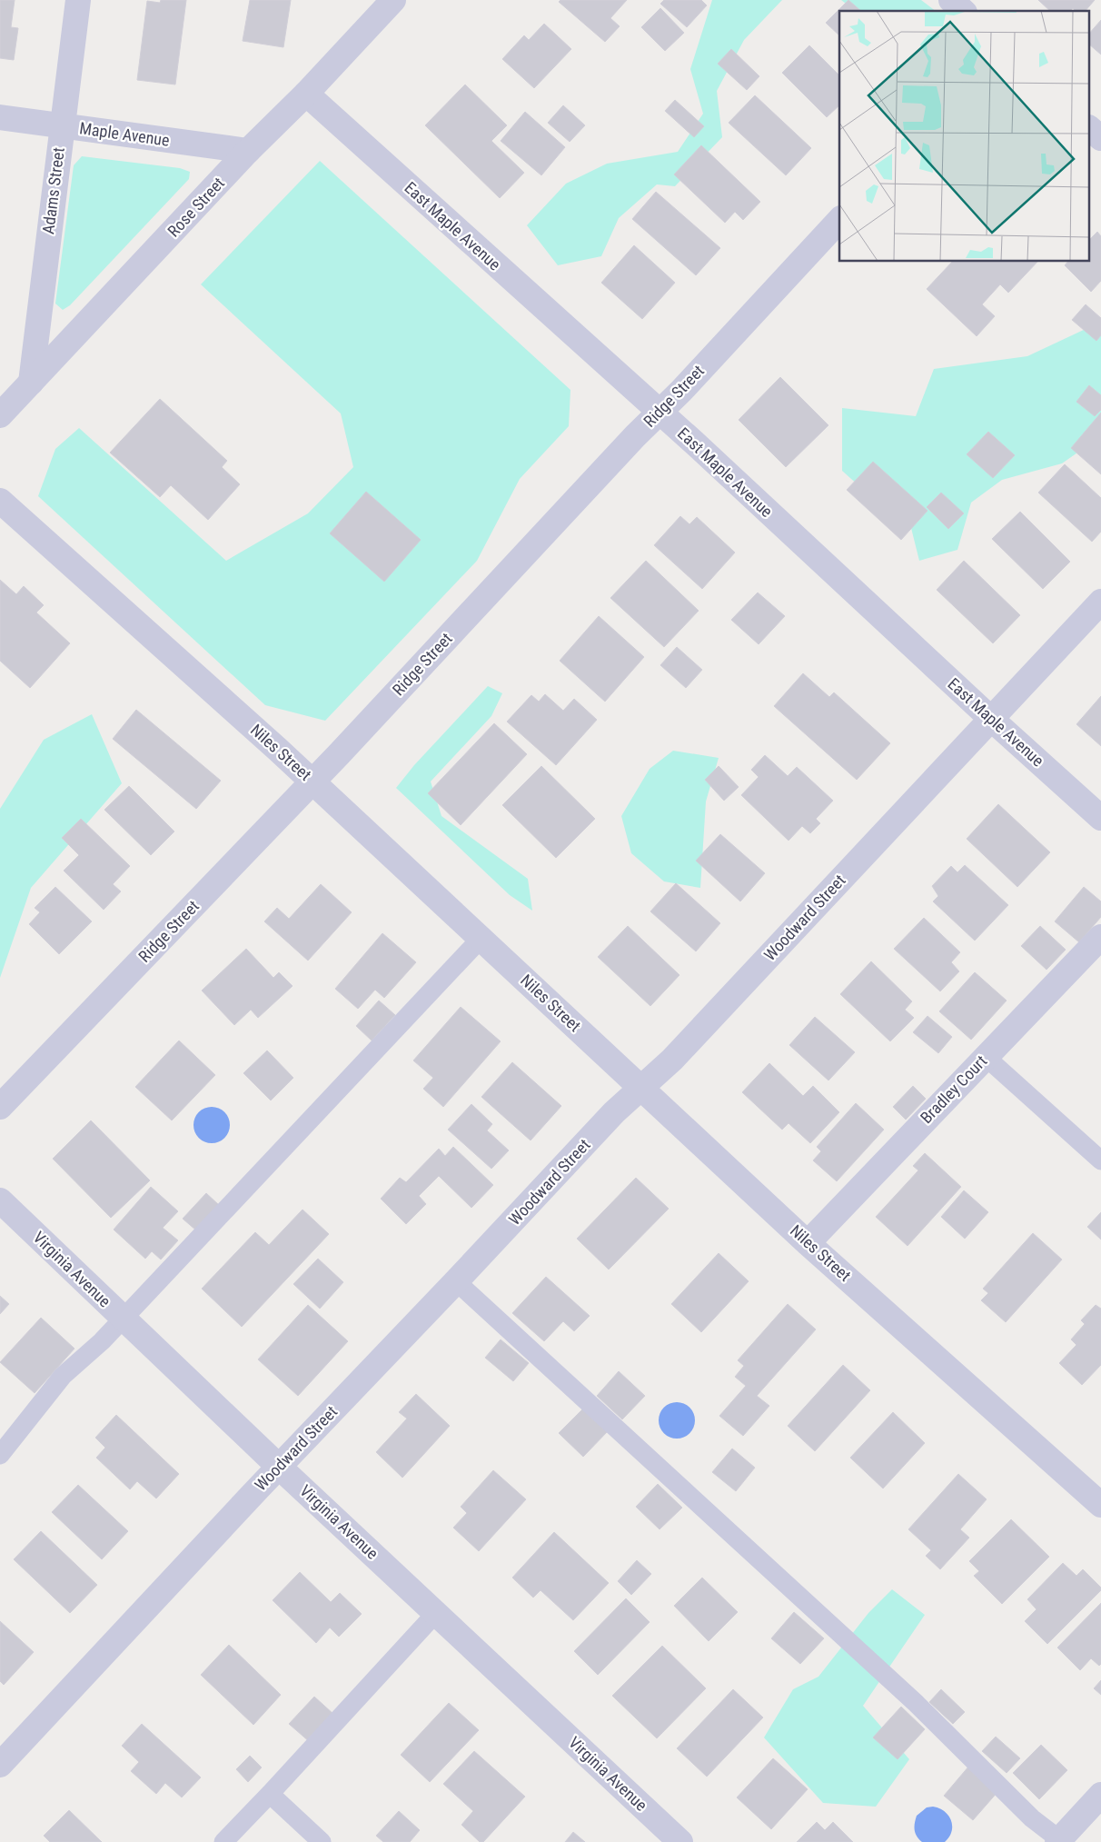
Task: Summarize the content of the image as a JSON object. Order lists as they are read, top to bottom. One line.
{"streets":{"street":["Maple Avenue","Adams Street","Rose Street","East Maple Avenue","Ridge Street","Niles Street","Woodward Street","Bradley Court","Virginia Avenue"]},"crossings":[["Maple Avenue","Adams Street"],["Maple Avenue","Rose Street"],["Adams Street","Rose Street"],["Rose Street","East Maple Avenue"],["East Maple Avenue","Ridge Street"],["East Maple Avenue","Woodward Street"],["Ridge Street","Niles Street"],["Niles Street","Woodward Street"],["Niles Street","Bradley Court"],["Woodward Street","Virginia Avenue"]]}
